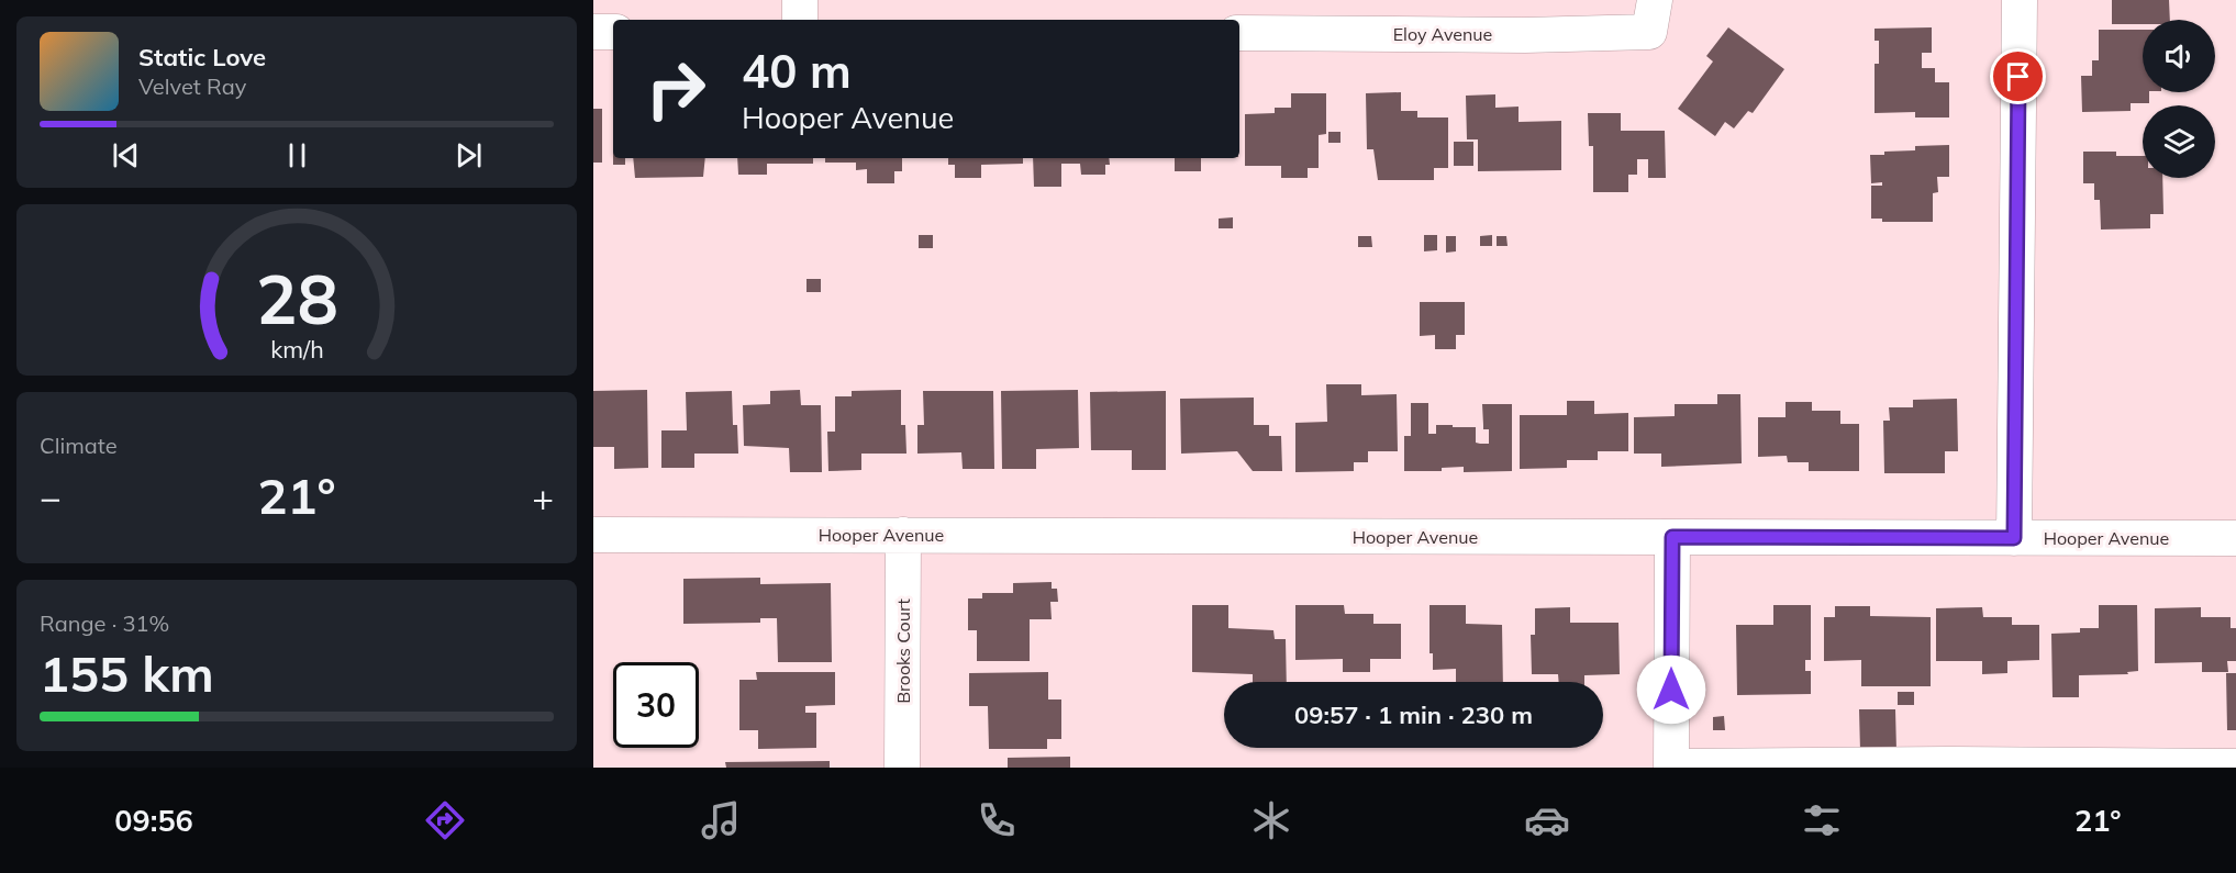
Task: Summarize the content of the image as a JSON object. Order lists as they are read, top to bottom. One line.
{"streets":{"street":["Eloy Avenue","Hooper Avenue","Brooks Court"]},"crossings":[["Hooper Avenue","Brooks Court"]],"page":{"turn":["40 m","Hooper Avenue"],"song":["Static Love","Velvet Ray"],"tile":["Climate",["Range · 31%","155 km"]],"heat":["−","21°","+"],"limit":"30","trip":"09:57 · 1 min · 230 m","tabs":["09:56","21°"],"gauge":["28","km/h"]}}
